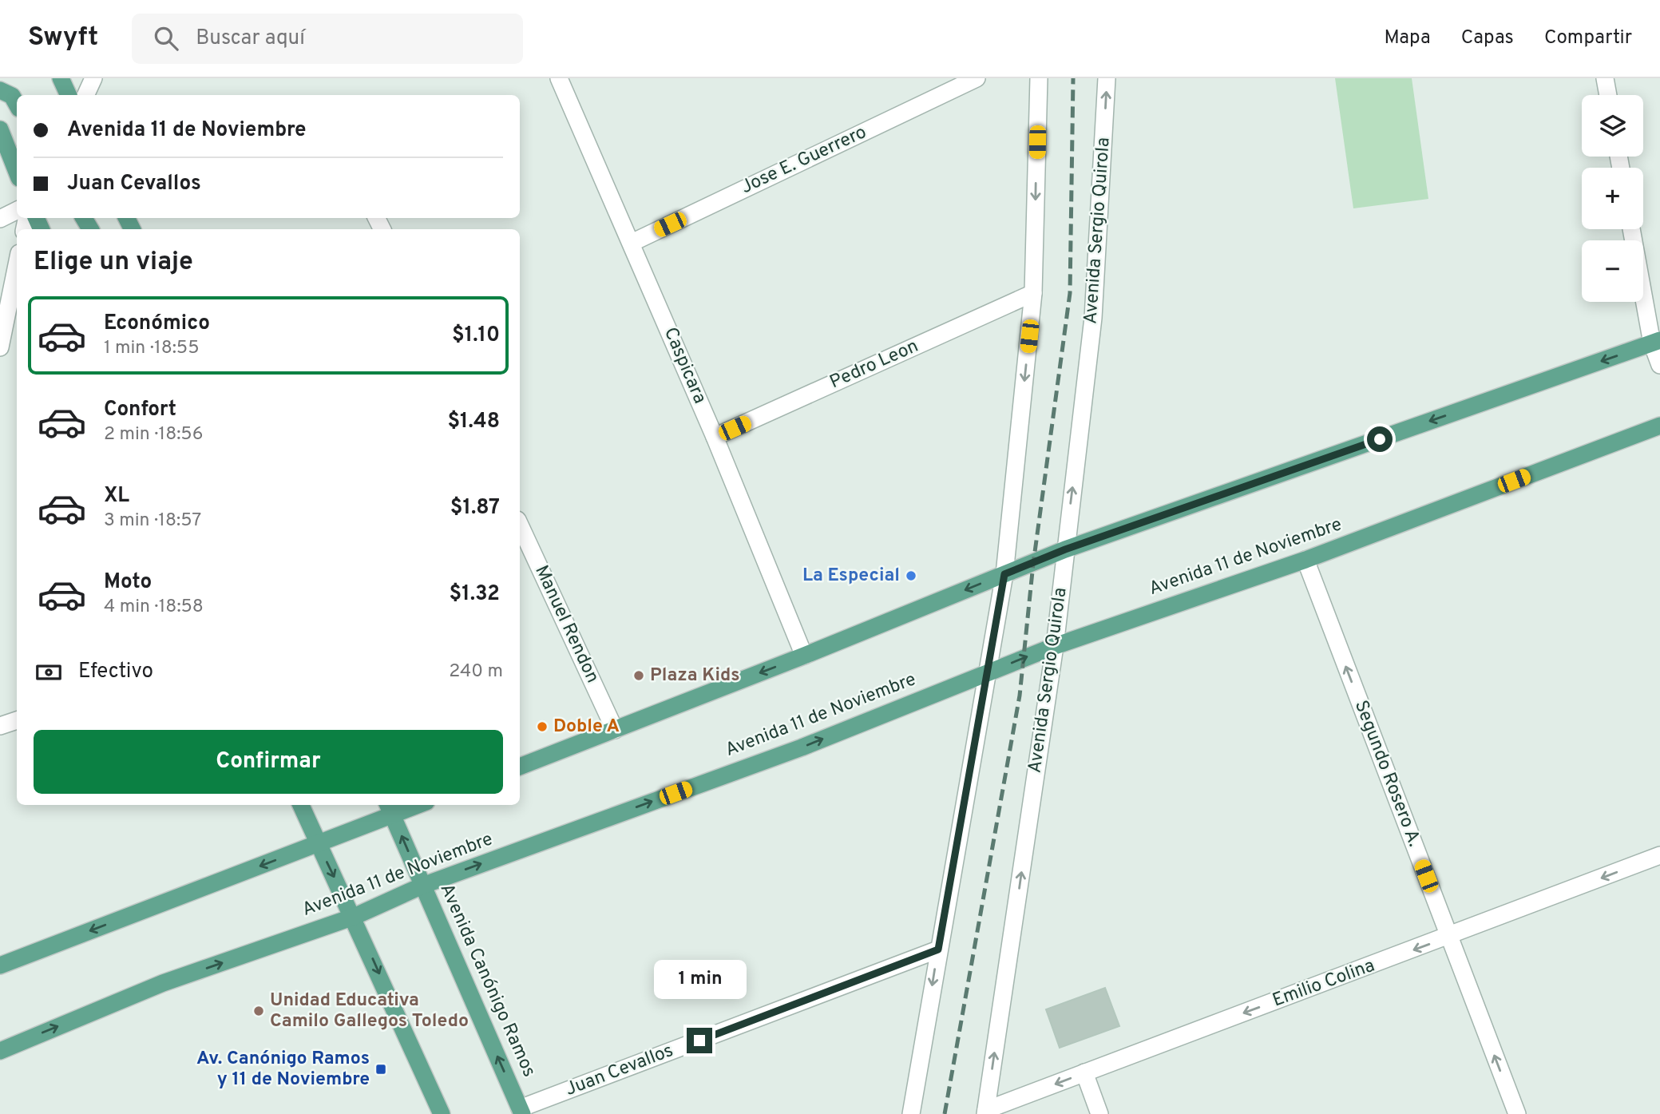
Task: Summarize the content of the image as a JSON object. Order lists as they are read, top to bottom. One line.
{"streets":{"main road":["Avenida 11 de Noviembre","Avenida Canónigo Ramos"],"street":["Jose E. Guerrero","Avenida Sergio Quirola","Pedro Leon","Caspicara","Manuel Rendon","Segundo Rosero A.","Emilio Colina","Juan Cevallos"]},"crossings":[["Jose E. Guerrero","Caspicara"],["Avenida Sergio Quirola","Avenida 11 de Noviembre"],["Avenida Sergio Quirola","Emilio Colina"],["Pedro Leon","Caspicara"],["Avenida 11 de Noviembre","Segundo Rosero A."],["Avenida 11 de Noviembre","Avenida Canónigo Ramos"],["Segundo Rosero A.","Emilio Colina"],["Avenida Canónigo Ramos","Juan Cevallos"]],"one_way":["Segundo Rosero A.","Emilio Colina"],"places":{"other":["La Especial","Plaza Kids","Doble A","Unidad Educativa Camilo Gallegos Toledo"],"transit":["Av. Canónigo Ramos y 11 de Noviembre"]},"page":{"header":"Swyft","search":"Buscar aquí","nav":["Mapa","Capas","Compartir"],"map_buttons":["+","−"],"banner":["Avenida 11 de Noviembre","Juan Cevallos"],"heading":"Elige un viaje","list":[{"name":"Económico","note":"1 min · 18:55","value":"$1.10"},{"name":"Confort","note":"2 min · 18:56","value":"$1.48"},{"name":"XL","note":"3 min · 18:57","value":"$1.87"},{"name":"Moto","note":"4 min · 18:58","value":"$1.32"}],"pay":["Efectivo","240 m"],"buttons":"Confirmar","bubble":"1 min"}}
